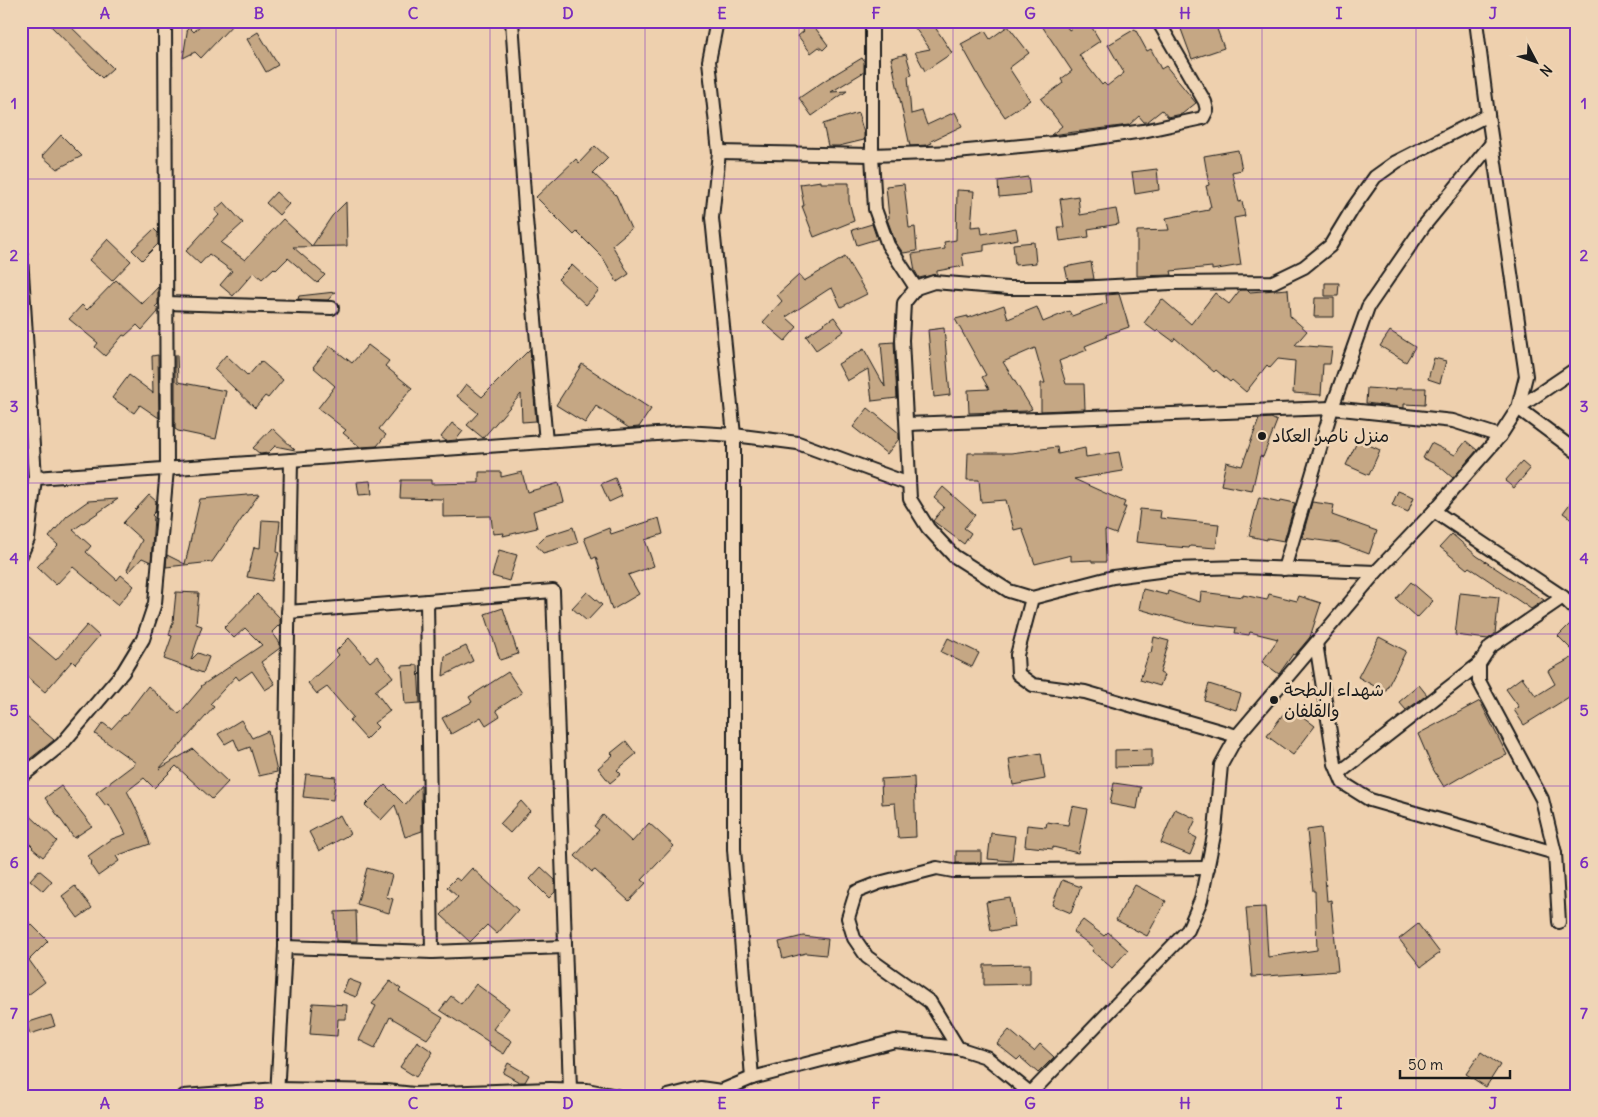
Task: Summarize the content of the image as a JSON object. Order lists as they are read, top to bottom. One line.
{"places":["منزل ناصر العكاد","شهداء البطحة والقلفان"],"scale_bar":"50 m","north":"bottom right","grid":{"columns":["A","B","C","D","E","F","G","H","I","J"],"rows":["1","2","3","4","5","6","7"]}}
